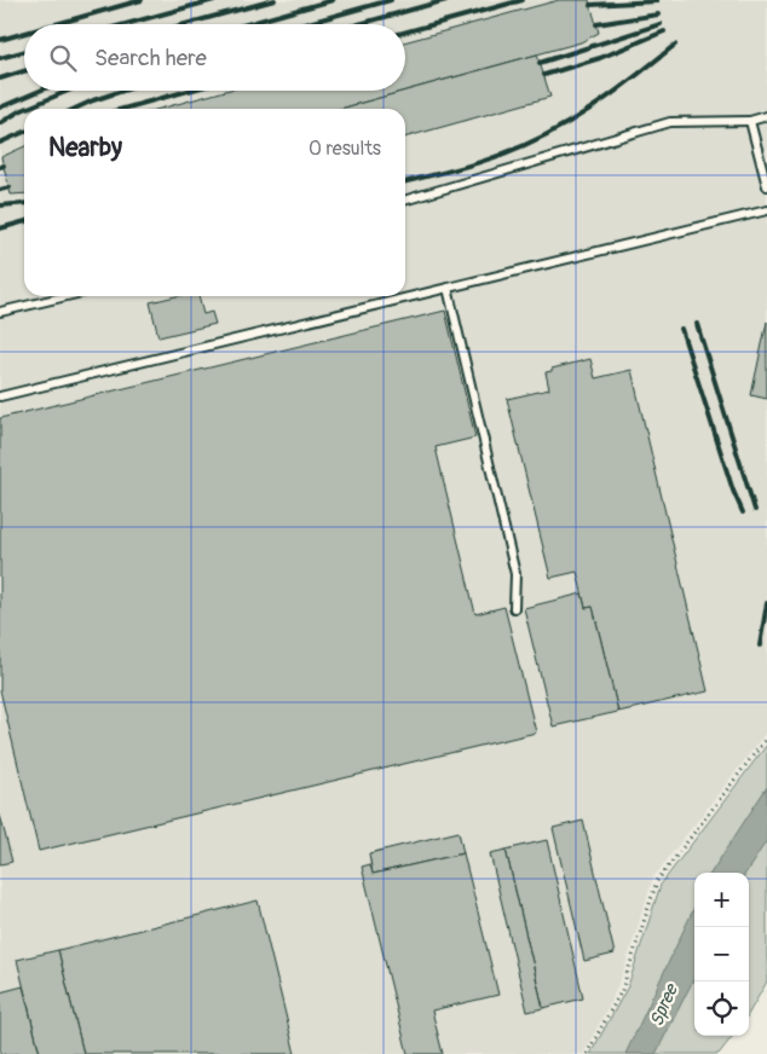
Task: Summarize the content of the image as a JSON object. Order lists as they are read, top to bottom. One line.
{"water":["Spree"],"page":{"search":"Search here","heading":["Nearby","0 results"],"map_buttons":["+","−"]}}
